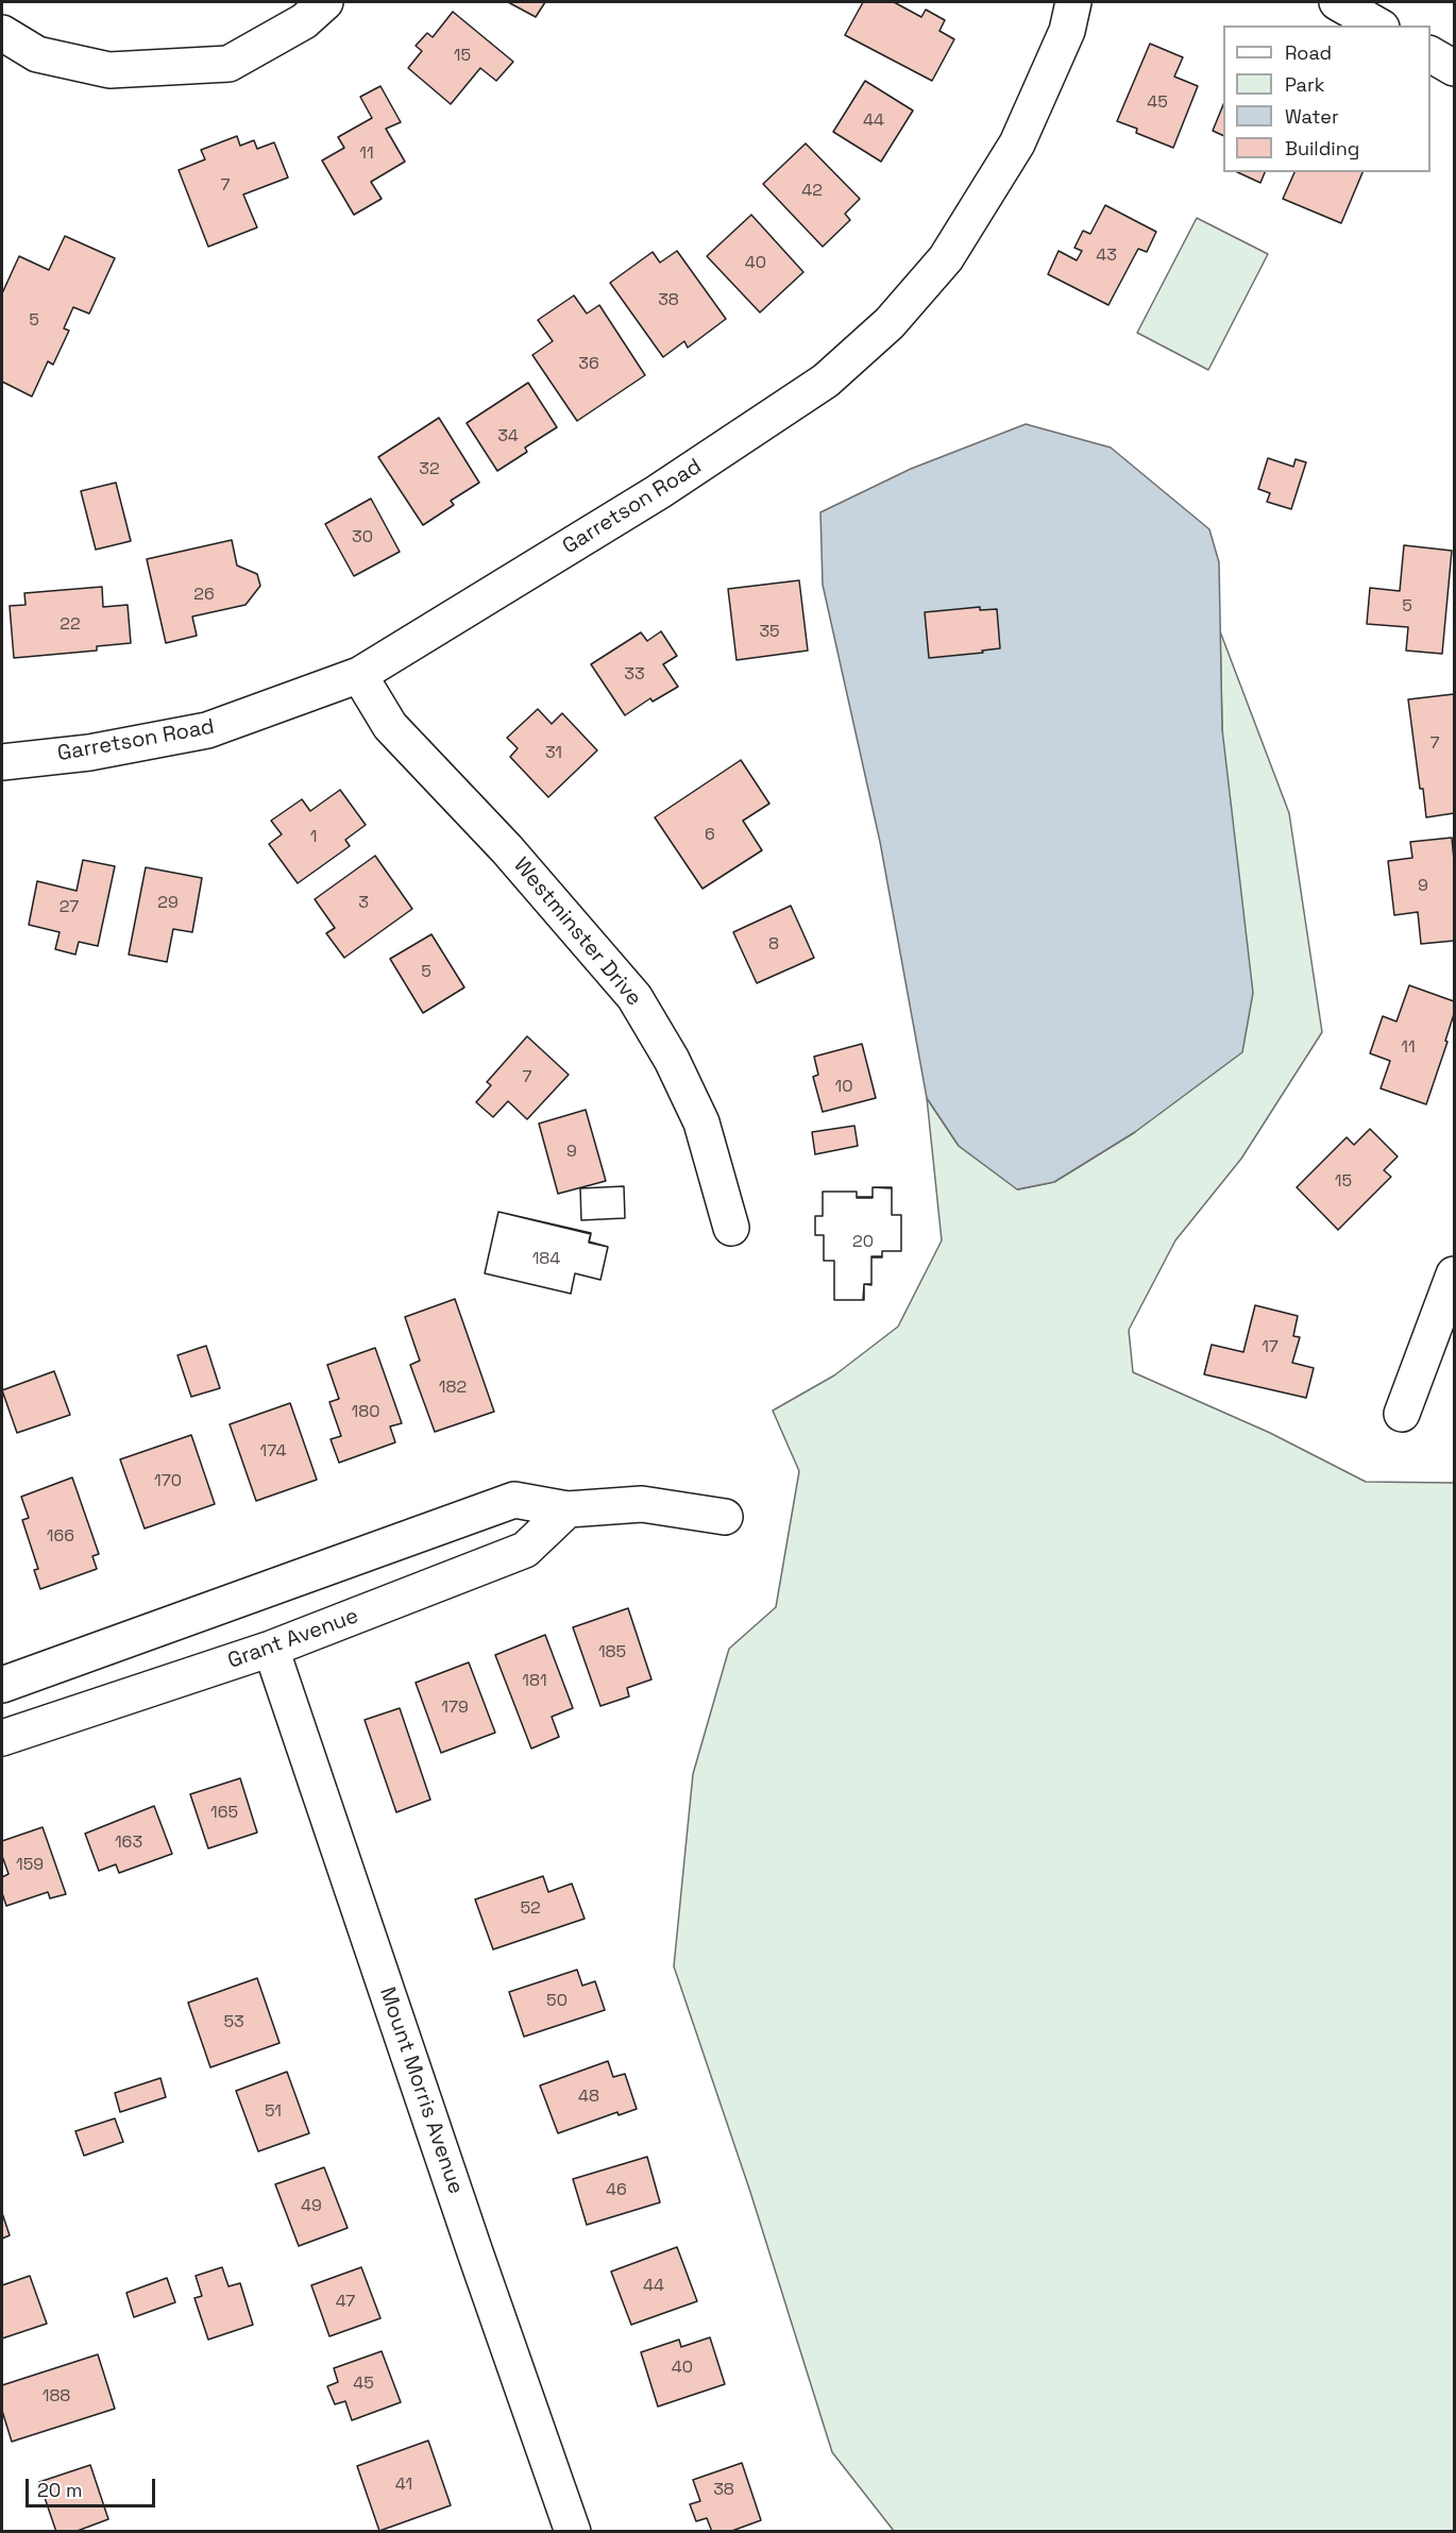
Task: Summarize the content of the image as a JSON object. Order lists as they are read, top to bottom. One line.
{"streets":{"street":["Garretson Road","Westminster Drive","Grant Avenue","Mount Morris Avenue"]},"crossings":[["Garretson Road","Westminster Drive"],["Grant Avenue","Mount Morris Avenue"]],"house_numbers":["15","45","44","11","7","42","43","40","38","5","36","34","32","30","26","5","22","35","33","7","31","6","1","9","29","3","27","8","5","11","7","10","9","15","20","184","17","182","180","174","170","166","185","181","179","165","163","159","52","50","53","48","51","46","49","44","47","40","45","188","41","38"],"legend":["Road","Park","Water","Building"],"scale_bar":"20 m"}
